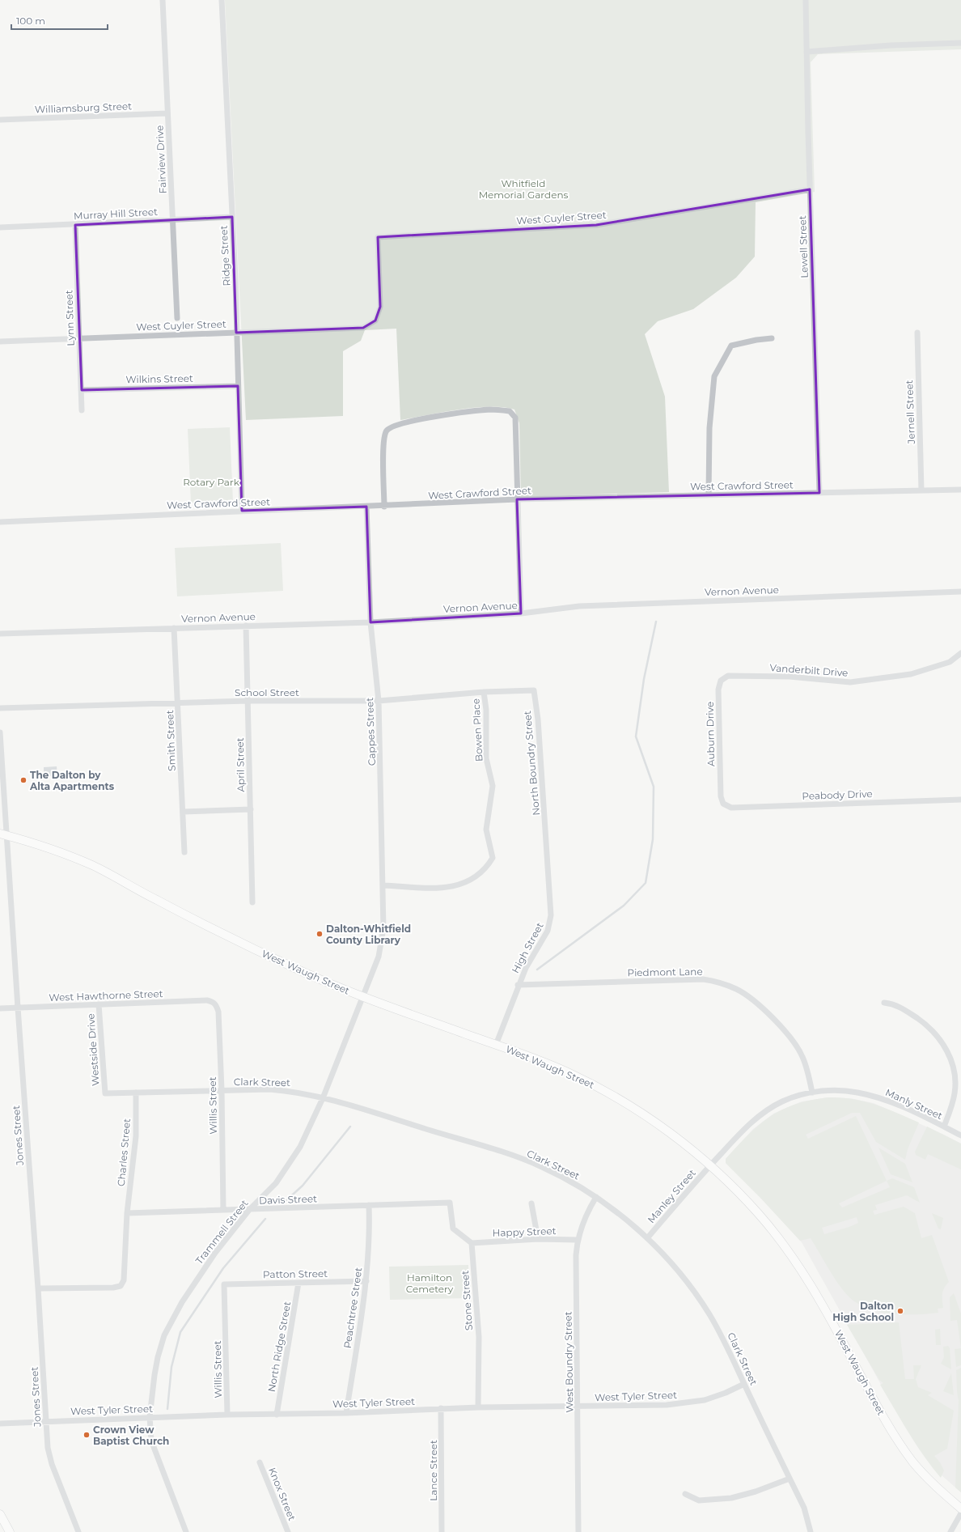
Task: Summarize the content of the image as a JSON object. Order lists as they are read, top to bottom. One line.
{"streets":{"street":["Williamsburg Street","Fairview Drive","Murray Hill Street","West Cuyler Street","Lewell Street","Ridge Street","Lynn Street","Wilkins Street","Jernell Street","West Crawford Street","Vernon Avenue","Vanderbilt Drive","School Street","Bowen Place","Cappes Street","Auburn Drive","Smith Street","North Boundry Street","April Street","Peabody Drive","High Street","West Waugh Street","Piedmont Lane","West Hawthorne Street","Westside Drive","Clark Street","Manly Street","Willis Street","Jones Street","Charles Street","Manley Street","Davis Street","Trammell Street","Happy Street","Patton Street","Stone Street","Peachtree Street","North Ridge Street","West Boundry Street","West Tyler Street","Lance Street","Knox Street"]},"crossings":[["Williamsburg Street","Fairview Drive"],["Fairview Drive","Murray Hill Street"],["Murray Hill Street","Ridge Street"],["Murray Hill Street","Lynn Street"],["West Cuyler Street","Lewell Street"],["West Cuyler Street","Ridge Street"],["West Cuyler Street","Lynn Street"],["Lewell Street","West Crawford Street"],["Ridge Street","Wilkins Street"],["Ridge Street","West Crawford Street"],["Lynn Street","Wilkins Street"],["Jernell Street","West Crawford Street"],["West Crawford Street","Cappes Street"],["Vernon Avenue","Cappes Street"],["Vernon Avenue","Smith Street"],["Vernon Avenue","April Street"],["Vanderbilt Drive","Auburn Drive"],["School Street","Bowen Place"],["School Street","Cappes Street"],["School Street","Smith Street"],["School Street","North Boundry Street"],["School Street","April Street"],["Bowen Place","Cappes Street"],["Cappes Street","Trammell Street"],["Auburn Drive","Peabody Drive"],["North Boundry Street","High Street"],["High Street","West Waugh Street"],["High Street","Piedmont Lane"],["West Waugh Street","Manly Street"],["West Waugh Street","Jones Street"],["West Waugh Street","Manley Street"],["West Waugh Street","Trammell Street"],["Piedmont Lane","Manly Street"],["West Hawthorne Street","Westside Drive"],["West Hawthorne Street","Willis Street"],["West Hawthorne Street","Jones Street"],["Westside Drive","Clark Street"],["Clark Street","Willis Street"],["Clark Street","Charles Street"],["Clark Street","Manley Street"],["Clark Street","Trammell Street"],["Clark Street","West Boundry Street"],["Clark Street","West Tyler Street"],["Manly Street","Manley Street"],["Willis Street","Davis Street"],["Willis Street","Patton Street"],["Willis Street","West Tyler Street"],["Jones Street","Charles Street"],["Jones Street","West Tyler Street"],["Charles Street","Davis Street"],["Davis Street","Trammell Street"],["Davis Street","Happy Street"],["Davis Street","Stone Street"],["Davis Street","Peachtree Street"],["Trammell Street","West Tyler Street"],["Happy Street","Stone Street"],["Happy Street","West Boundry Street"],["Patton Street","Peachtree Street"],["Patton Street","North Ridge Street"],["Stone Street","West Tyler Street"],["Peachtree Street","West Tyler Street"],["North Ridge Street","West Tyler Street"],["West Boundry Street","West Tyler Street"],["West Tyler Street","Lance Street"]],"parks":["Whitfield Memorial Gardens","Rotary Park","Hamilton Cemetery"],"places":["The Dalton by Alta Apartments","Dalton-Whitfield County Library","Dalton High School","Crown View Baptist Church"],"scale_bar":"100 m"}
